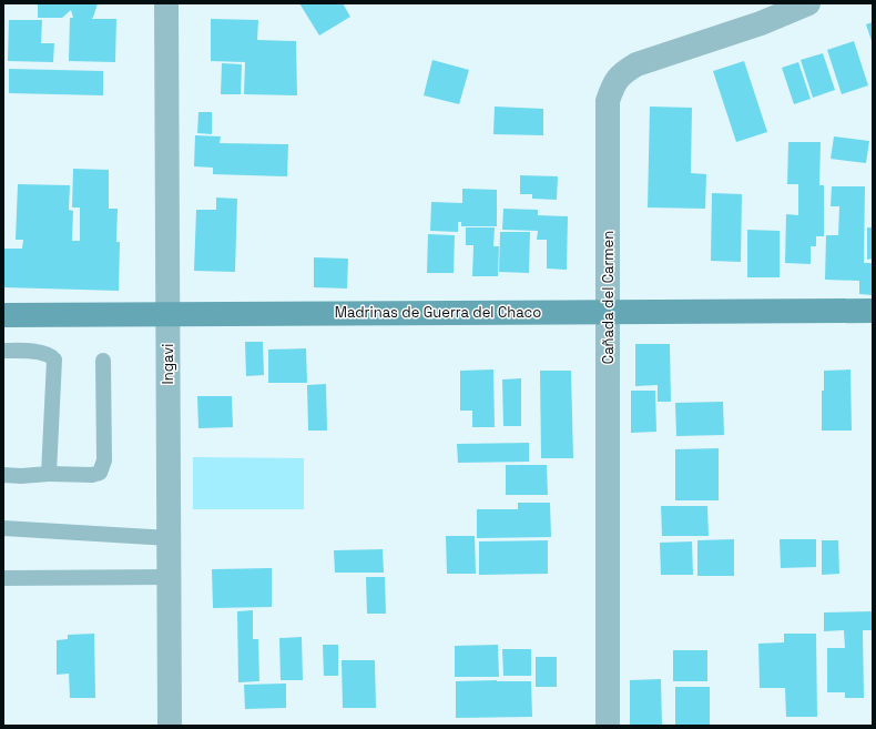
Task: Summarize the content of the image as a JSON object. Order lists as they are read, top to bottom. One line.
{"streets":{"street":["Cañada del Carmen","Madrinas de Guerra del Chaco","Ingavi"]},"crossings":[["Cañada del Carmen","Madrinas de Guerra del Chaco"],["Madrinas de Guerra del Chaco","Ingavi"]]}
